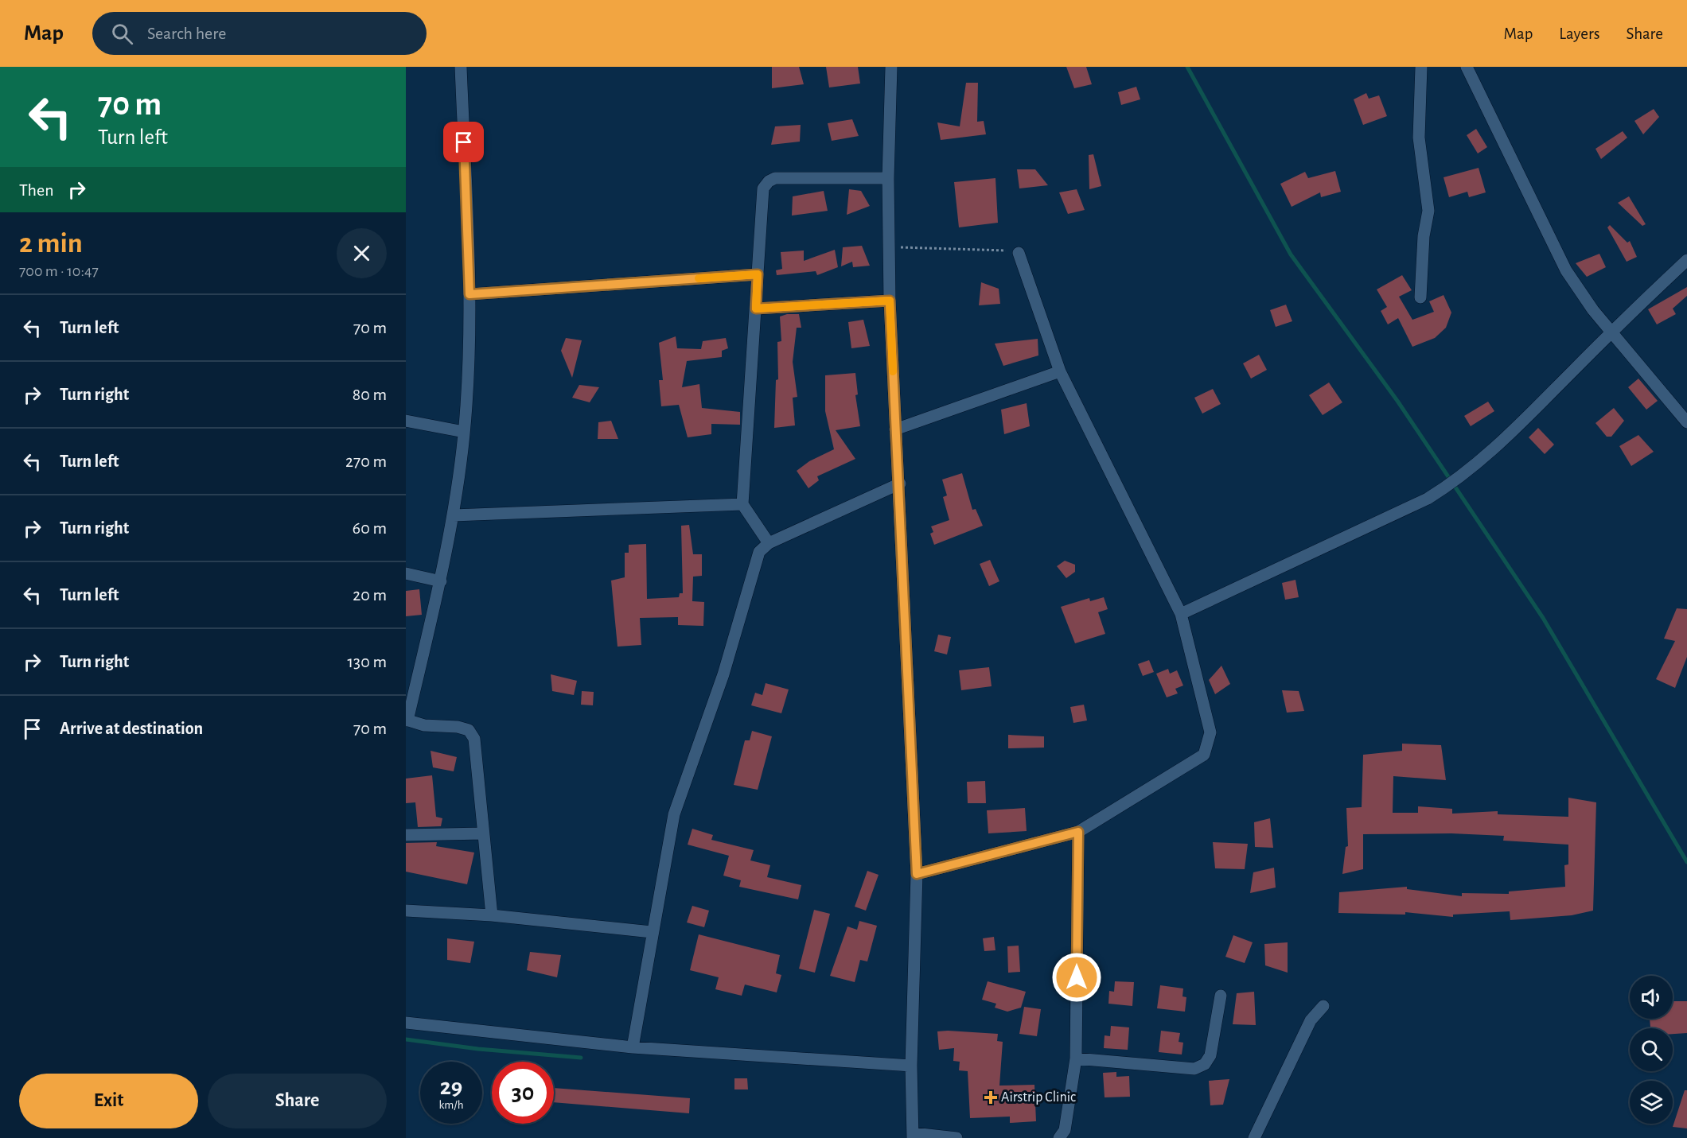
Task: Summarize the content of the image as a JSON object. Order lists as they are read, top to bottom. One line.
{"places":{"health":["Airstrip Clinic"]},"page":{"header":"Map","search":"Search here","nav":["Map","Layers","Share"],"turn":["70 m","Turn left"],"then":"Then","heading":["2 min","700 m · 10:47"],"list":[{"name":"Turn left","value":"70 m"},{"name":"Turn right","value":"80 m"},{"name":"Turn left","value":"270 m"},{"name":"Turn right","value":"60 m"},{"name":"Turn left","value":"20 m"},{"name":"Turn right","value":"130 m"},{"name":"Arrive at destination","value":"70 m"}],"speed":"29 km/h","limit":"30","buttons":["Exit","Share"]}}
